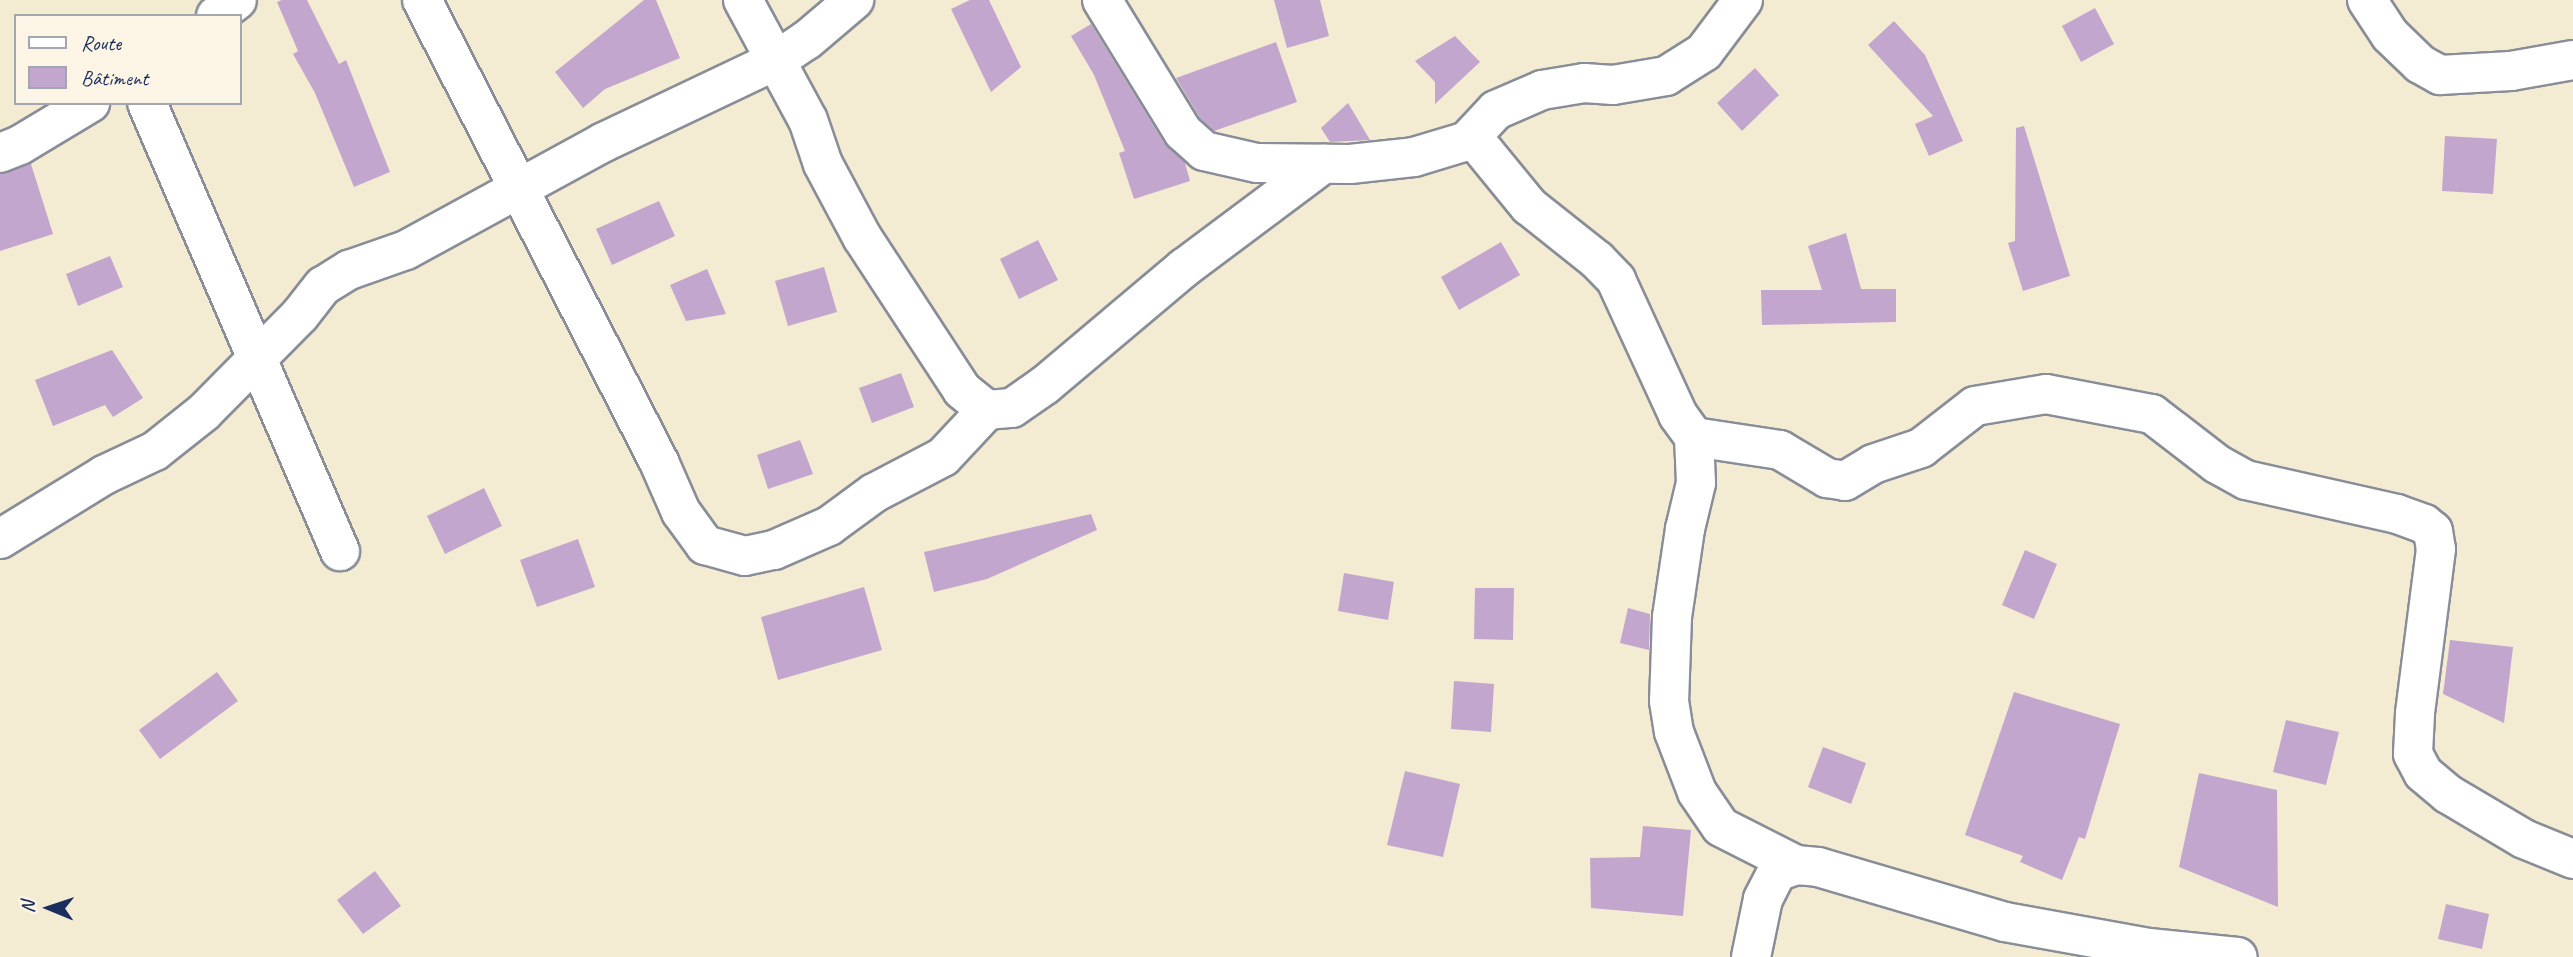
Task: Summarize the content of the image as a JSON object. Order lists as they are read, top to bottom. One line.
{"legend":["Route","Bâtiment"],"north":"left"}
